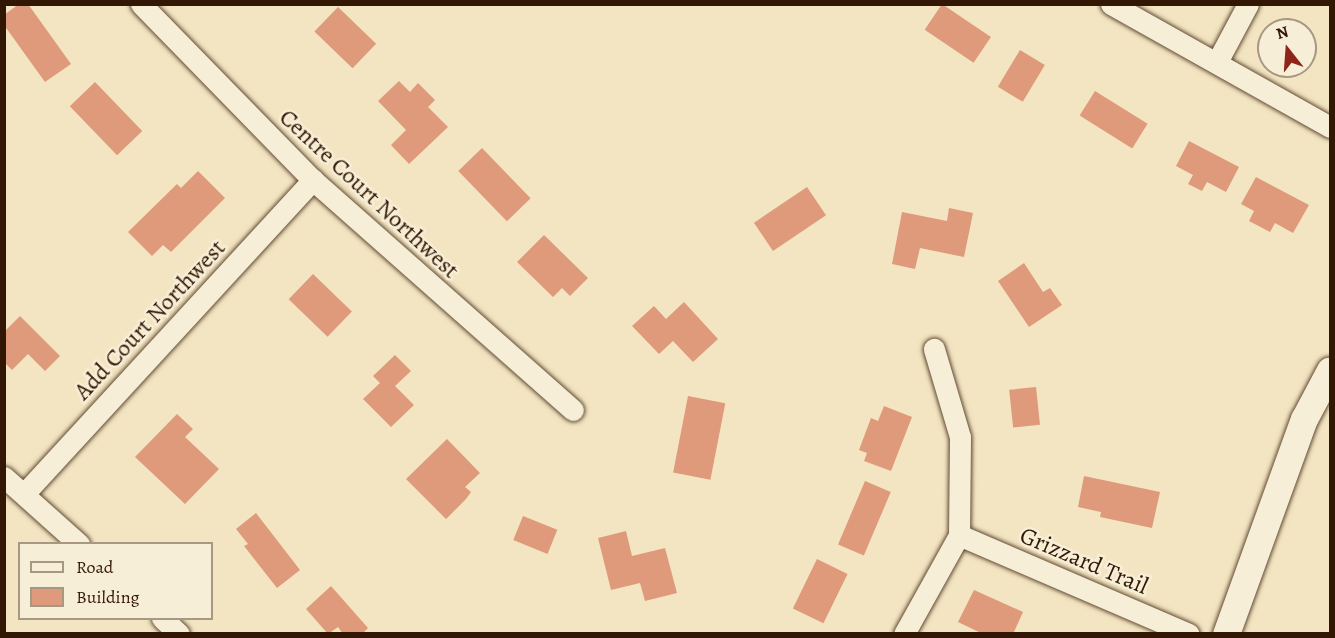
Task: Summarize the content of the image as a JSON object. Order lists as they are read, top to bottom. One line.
{"streets":{"street":["Centre Court Northwest","Add Court Northwest","Grizzard Trail"]},"crossings":[["Centre Court Northwest","Add Court Northwest"]],"legend":["Road","Building"],"north":"top"}
